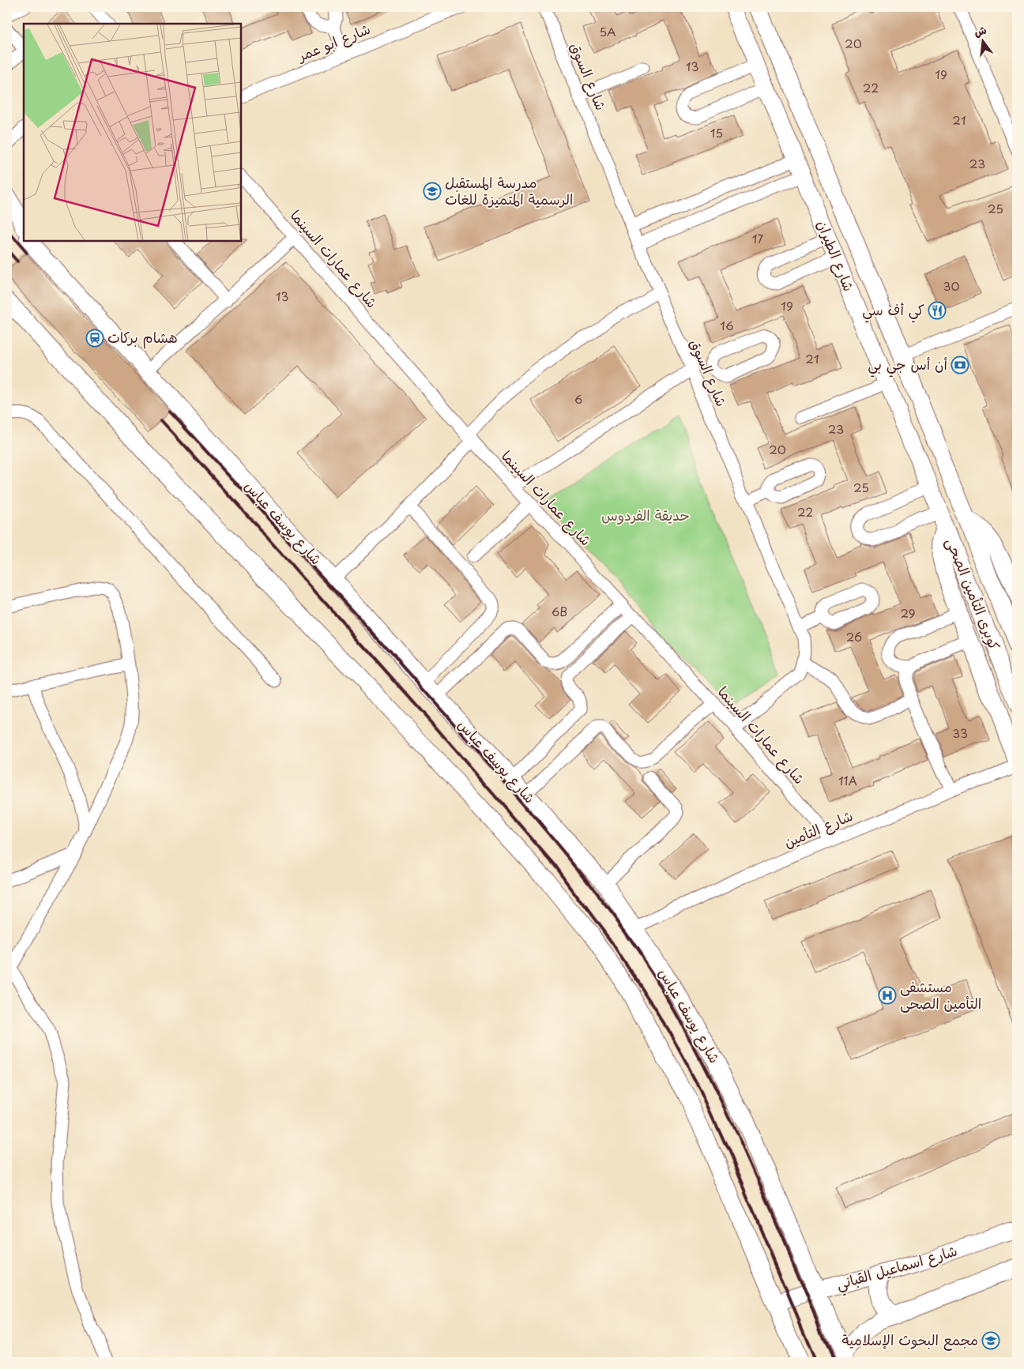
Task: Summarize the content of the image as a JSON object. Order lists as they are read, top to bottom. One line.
{"streets":{"main road":["شارع الطيران","شارع يوسف عباس","كوبرى التأمين الصحى","شارع اسماعيل القباني"],"street":["شارع ابو عمر","شارع السوق","شارع عمارات السينما","شارع التأمين"]},"crossings":[["شارع السوق","شارع عمارات السينما"],["شارع الطيران","كوبرى التأمين الصحى"],["شارع عمارات السينما","شارع التأمين"],["شارع يوسف عباس","شارع التأمين"],["شارع يوسف عباس","شارع اسماعيل القباني"]],"parks":["حديقة الفردوس"],"places":{"school or university":["مدرسة المستقبل الرسمية المتميزة للغات","مجمع البحوث الإسلامية"],"restaurant":["كي أف سي"],"station":["هشام بركات"],"bank":["أن أس جي بي"],"hospital":["مستشفى التأمين الصحى"]},"house_numbers":["5A","20","13","19","22","21","15","23","25","17","30","13","19","16","21","6","23","20","25","22","6B","29","26","33","11A"],"north":"top"}
